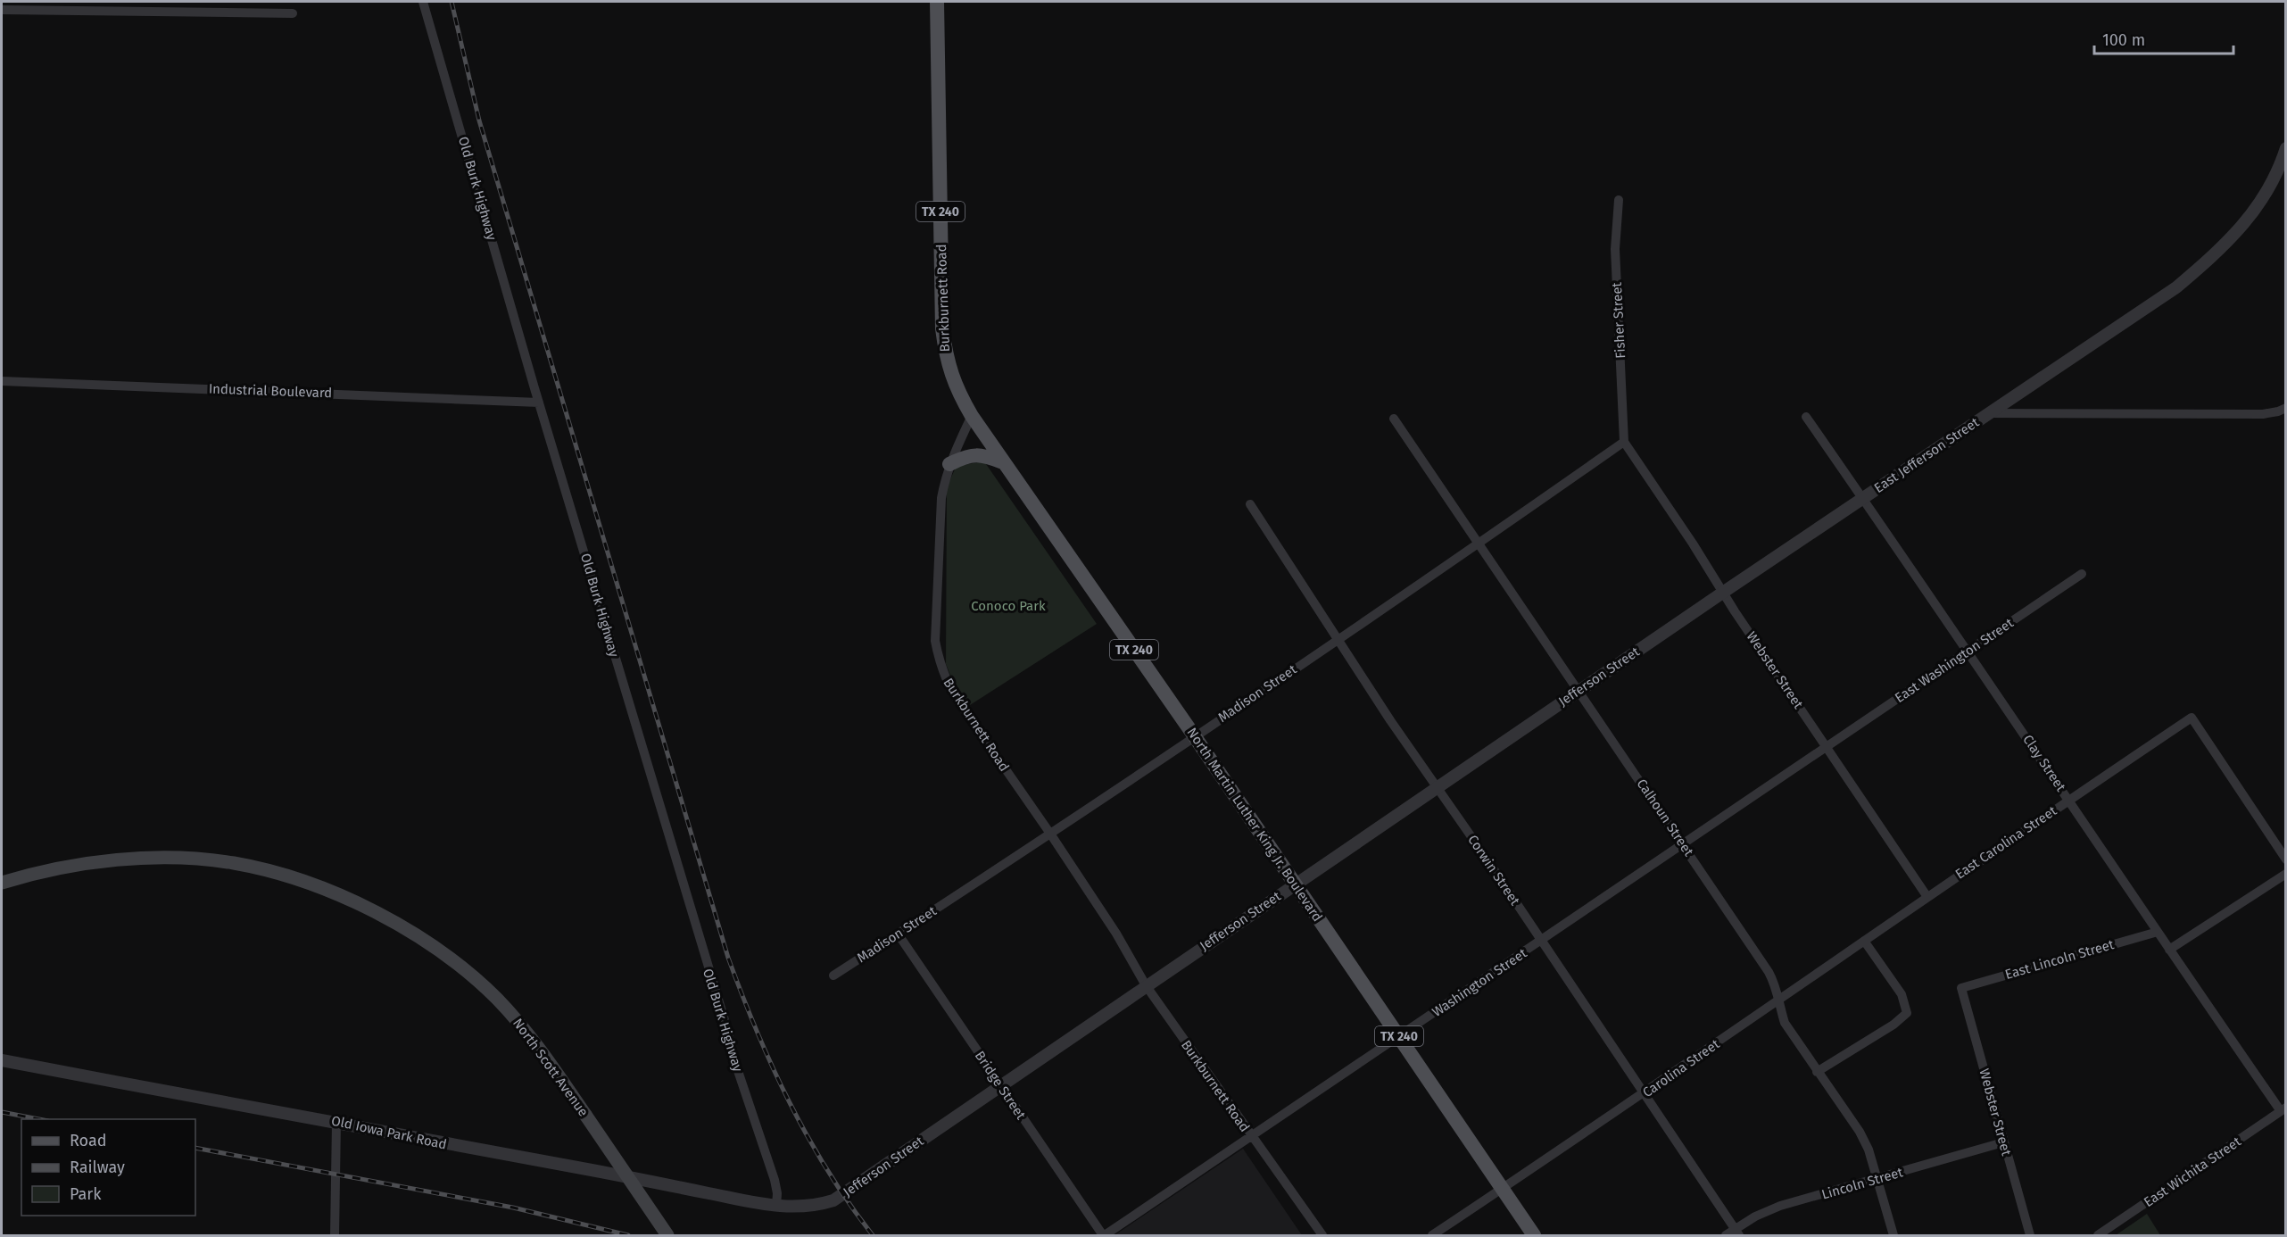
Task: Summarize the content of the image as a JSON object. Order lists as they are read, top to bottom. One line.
{"streets":{"main road":["TX 240","Burkburnett Road","North Martin Luther King Jr. Boulevard","North Scott Avenue"],"street":["Old Burk Highway","Fisher Street","Industrial Boulevard","East Jefferson Street","East Washington Street","Webster Street","Jefferson Street","Madison Street","Clay Street","Calhoun Street","East Carolina Street","Corwin Street","East Lincoln Street","Washington Street","Carolina Street","Bridge Street","Old Iowa Park Road","East Wichita Street","Lincoln Street"]},"crossings":[["Old Burk Highway","Industrial Boulevard"],["Old Burk Highway","Jefferson Street"],["Old Burk Highway","Old Iowa Park Road"],["Burkburnett Road","Jefferson Street"],["Burkburnett Road","Madison Street"],["Burkburnett Road","North Martin Luther King Jr. Boulevard"],["Burkburnett Road","Washington Street"],["Fisher Street","Webster Street"],["Fisher Street","Madison Street"],["East Jefferson Street","Webster Street"],["East Jefferson Street","Jefferson Street"],["East Jefferson Street","Clay Street"],["East Washington Street","Webster Street"],["East Washington Street","Clay Street"],["East Washington Street","Washington Street"],["Webster Street","Jefferson Street"],["Webster Street","Madison Street"],["Webster Street","East Carolina Street"],["Webster Street","East Lincoln Street"],["Webster Street","Washington Street"],["Webster Street","Carolina Street"],["Webster Street","Lincoln Street"],["Jefferson Street","Calhoun Street"],["Jefferson Street","North Martin Luther King Jr. Boulevard"],["Jefferson Street","Corwin Street"],["Jefferson Street","Bridge Street"],["Jefferson Street","Old Iowa Park Road"],["Madison Street","Calhoun Street"],["Madison Street","North Martin Luther King Jr. Boulevard"],["Madison Street","Corwin Street"],["Madison Street","Bridge Street"],["Clay Street","East Carolina Street"],["Clay Street","East Lincoln Street"],["Clay Street","East Wichita Street"],["Calhoun Street","Washington Street"],["Calhoun Street","Carolina Street"],["Calhoun Street","Lincoln Street"],["North Martin Luther King Jr. Boulevard","Washington Street"],["North Martin Luther King Jr. Boulevard","Carolina Street"],["East Carolina Street","Carolina Street"],["Corwin Street","Washington Street"],["Corwin Street","Carolina Street"],["Corwin Street","Lincoln Street"],["Washington Street","Bridge Street"]],"parks":["Conoco Park"],"legend":["Road","Railway","Park"],"scale_bar":"100 m"}
